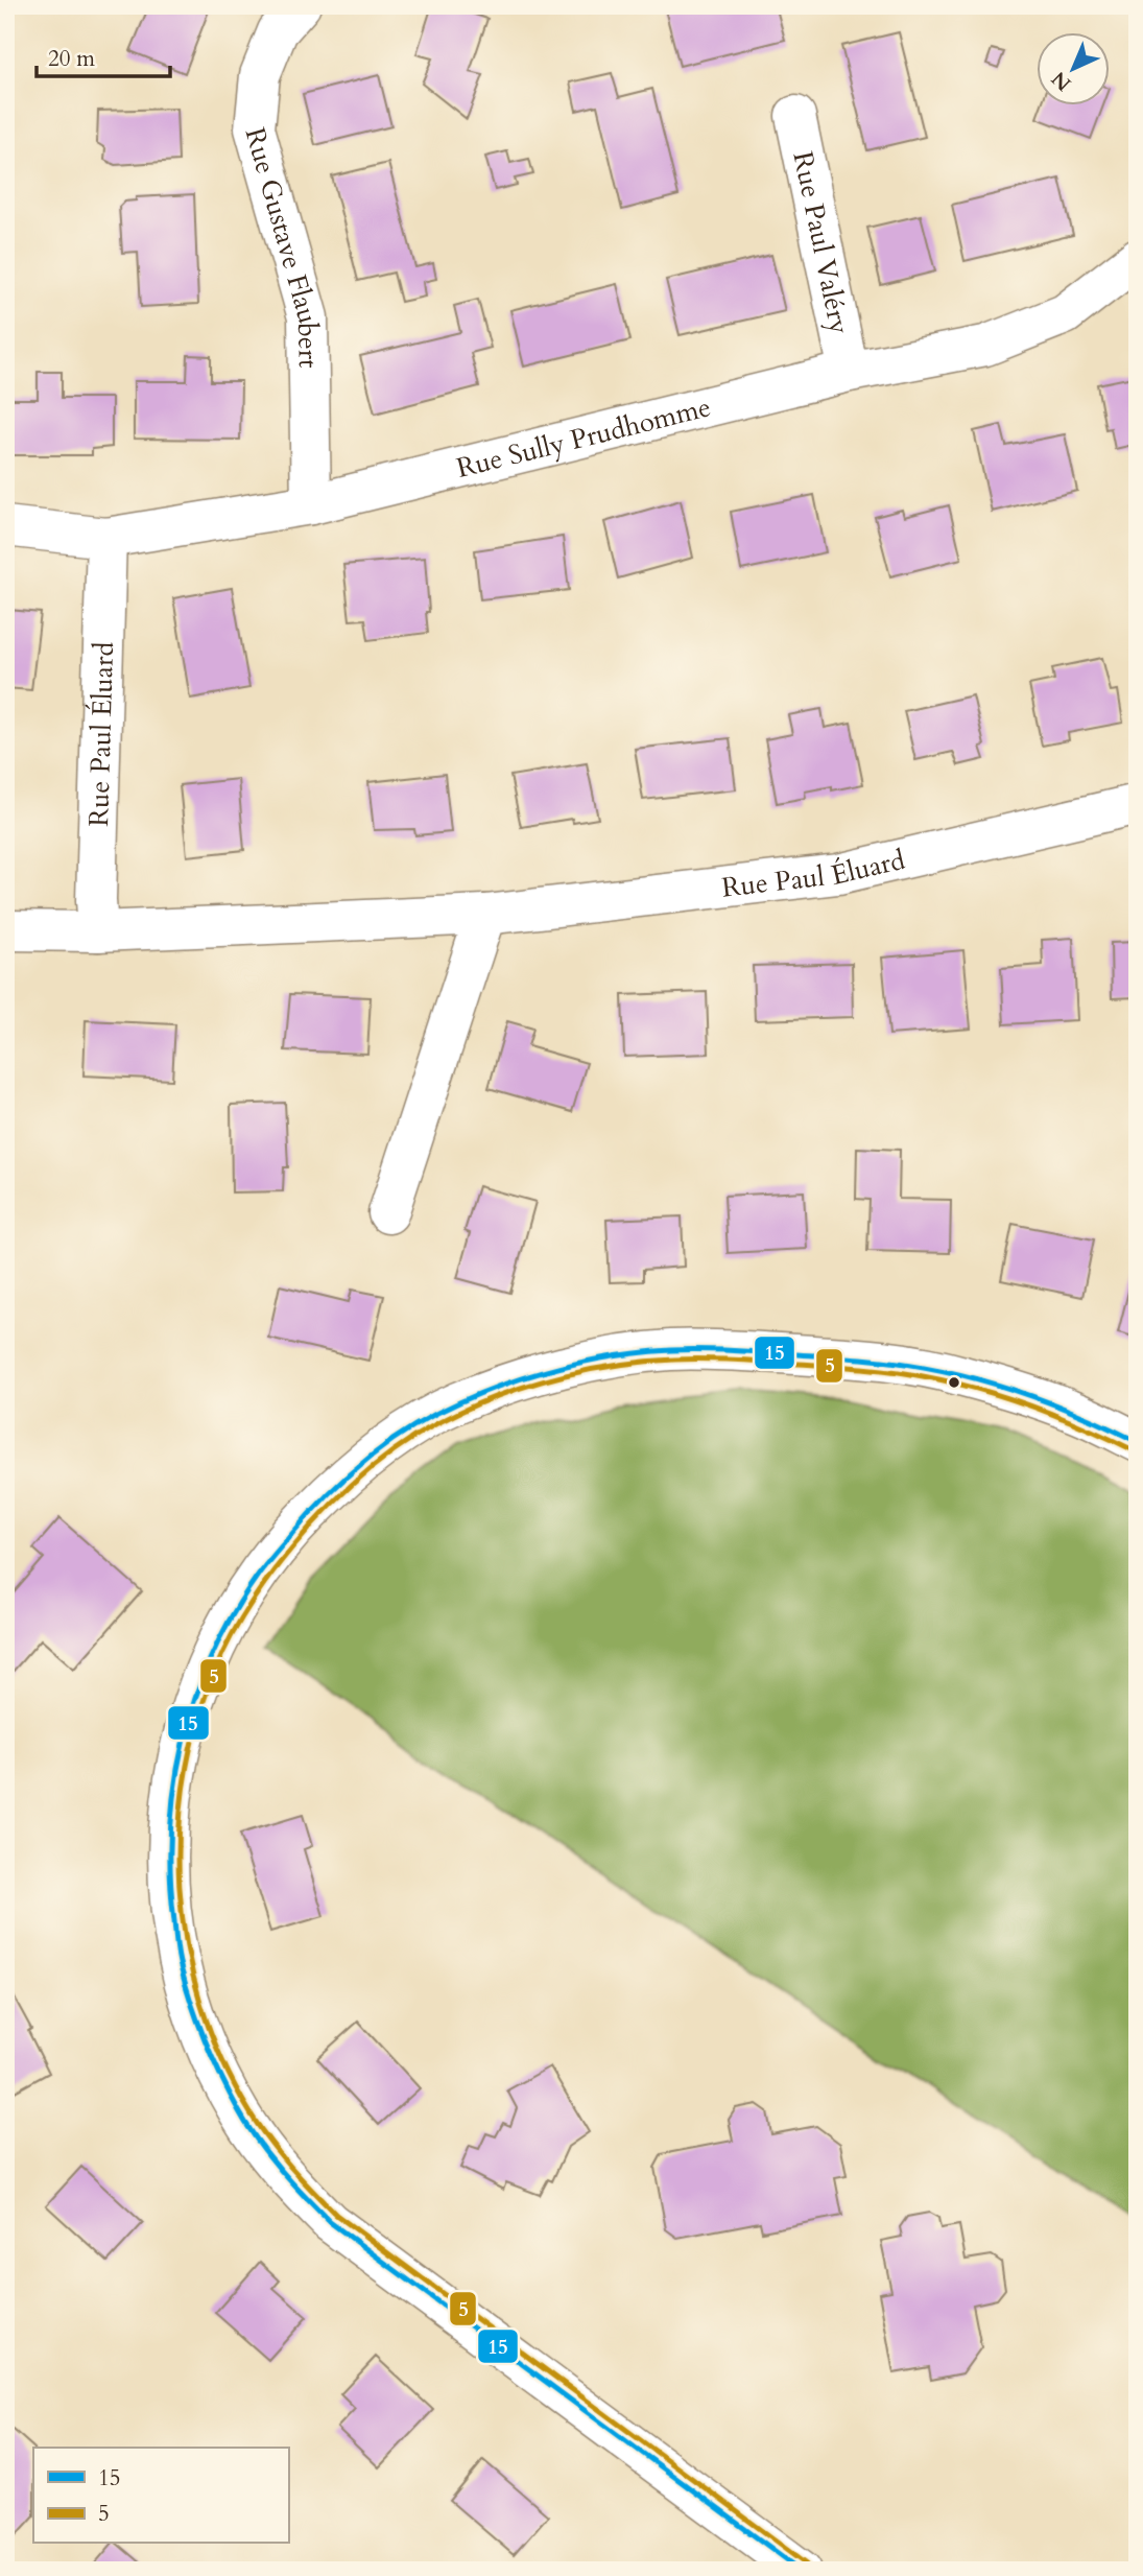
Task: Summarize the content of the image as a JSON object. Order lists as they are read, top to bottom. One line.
{"streets":{"street":["Rue Paul Valéry","Rue Gustave Flaubert","Rue Sully Prudhomme","Rue Paul Éluard"]},"crossings":[["Rue Paul Valéry","Rue Sully Prudhomme"],["Rue Gustave Flaubert","Rue Sully Prudhomme"],["Rue Sully Prudhomme","Rue Paul Éluard"]],"lines":["transit line 15","transit line 5"],"legend":["15","5"],"scale_bar":"20 m","north":"bottom left"}
